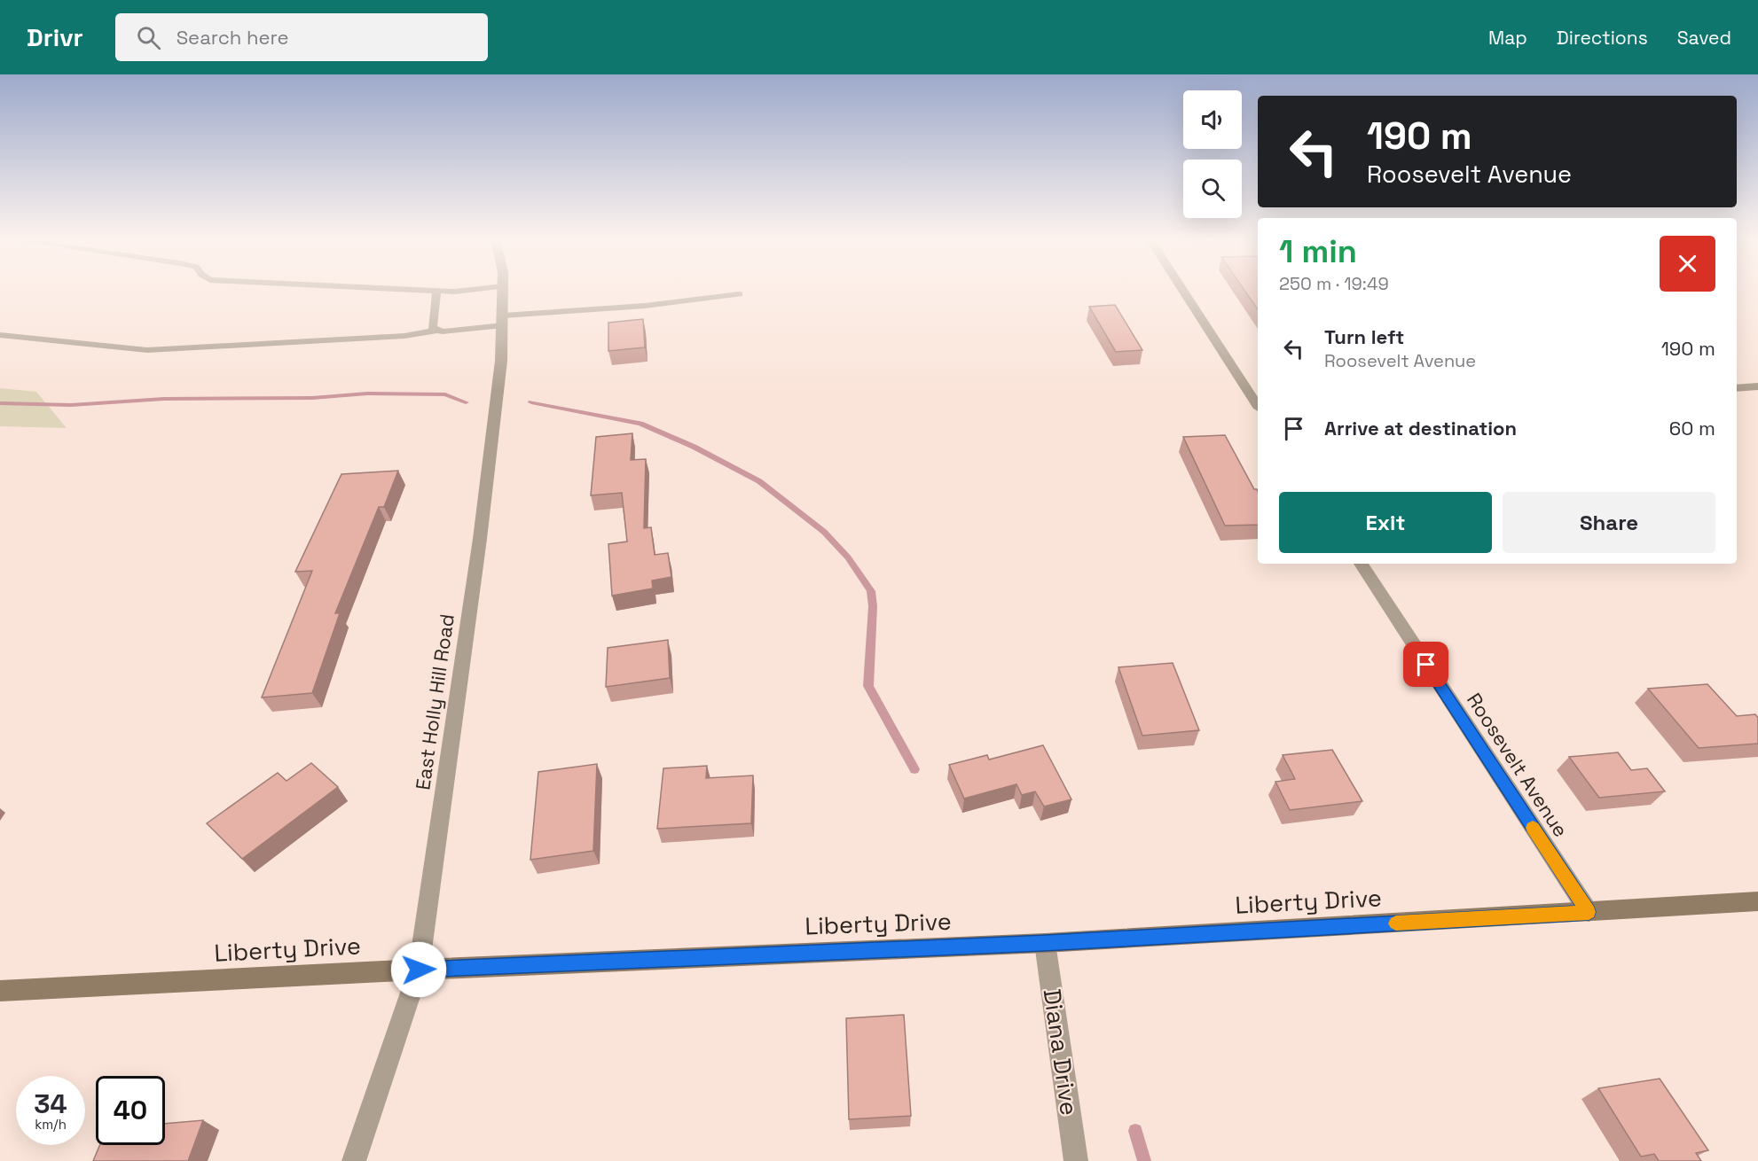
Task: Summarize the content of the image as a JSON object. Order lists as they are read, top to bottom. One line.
{"streets":{"street":["East Holly Hill Road","Roosevelt Avenue","Liberty Drive","Diana Drive"]},"crossings":[["East Holly Hill Road","Liberty Drive"],["Roosevelt Avenue","Liberty Drive"],["Liberty Drive","Diana Drive"]],"page":{"header":"Drivr","search":"Search here","nav":["Map","Directions","Saved"],"turn":["190 m","Roosevelt Avenue"],"heading":["1 min","250 m · 19:49"],"list":[{"name":"Turn left","note":"Roosevelt Avenue","value":"190 m"},{"name":"Arrive at destination","value":"60 m"}],"buttons":["Exit","Share"],"speed":"34 km/h","limit":"40"}}
